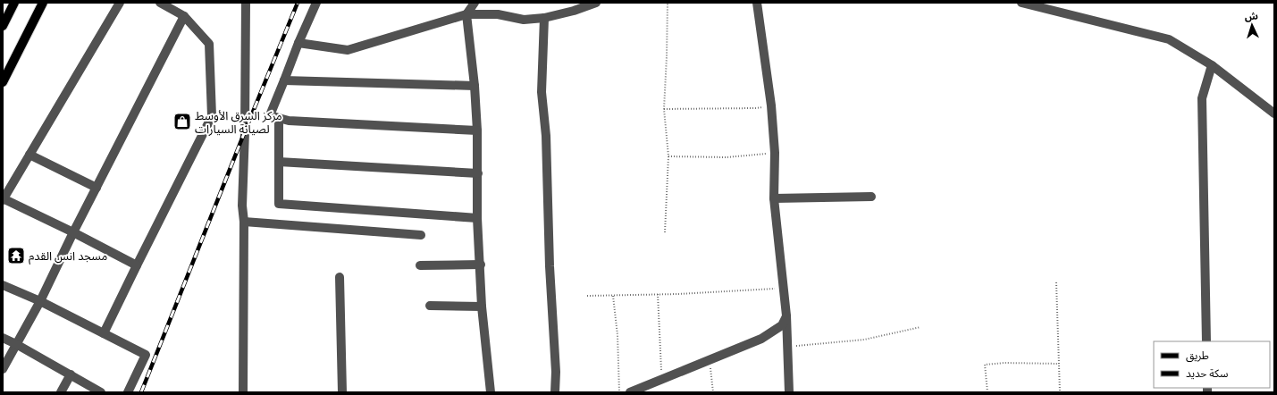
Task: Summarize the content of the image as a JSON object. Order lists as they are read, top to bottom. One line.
{"places":{"shop":["مركز الشرق الأوسط لصيانة السيارات"],"temple":["مسجد انس القدم"]},"legend":["طريق","سكة حديد"],"north":"top"}
